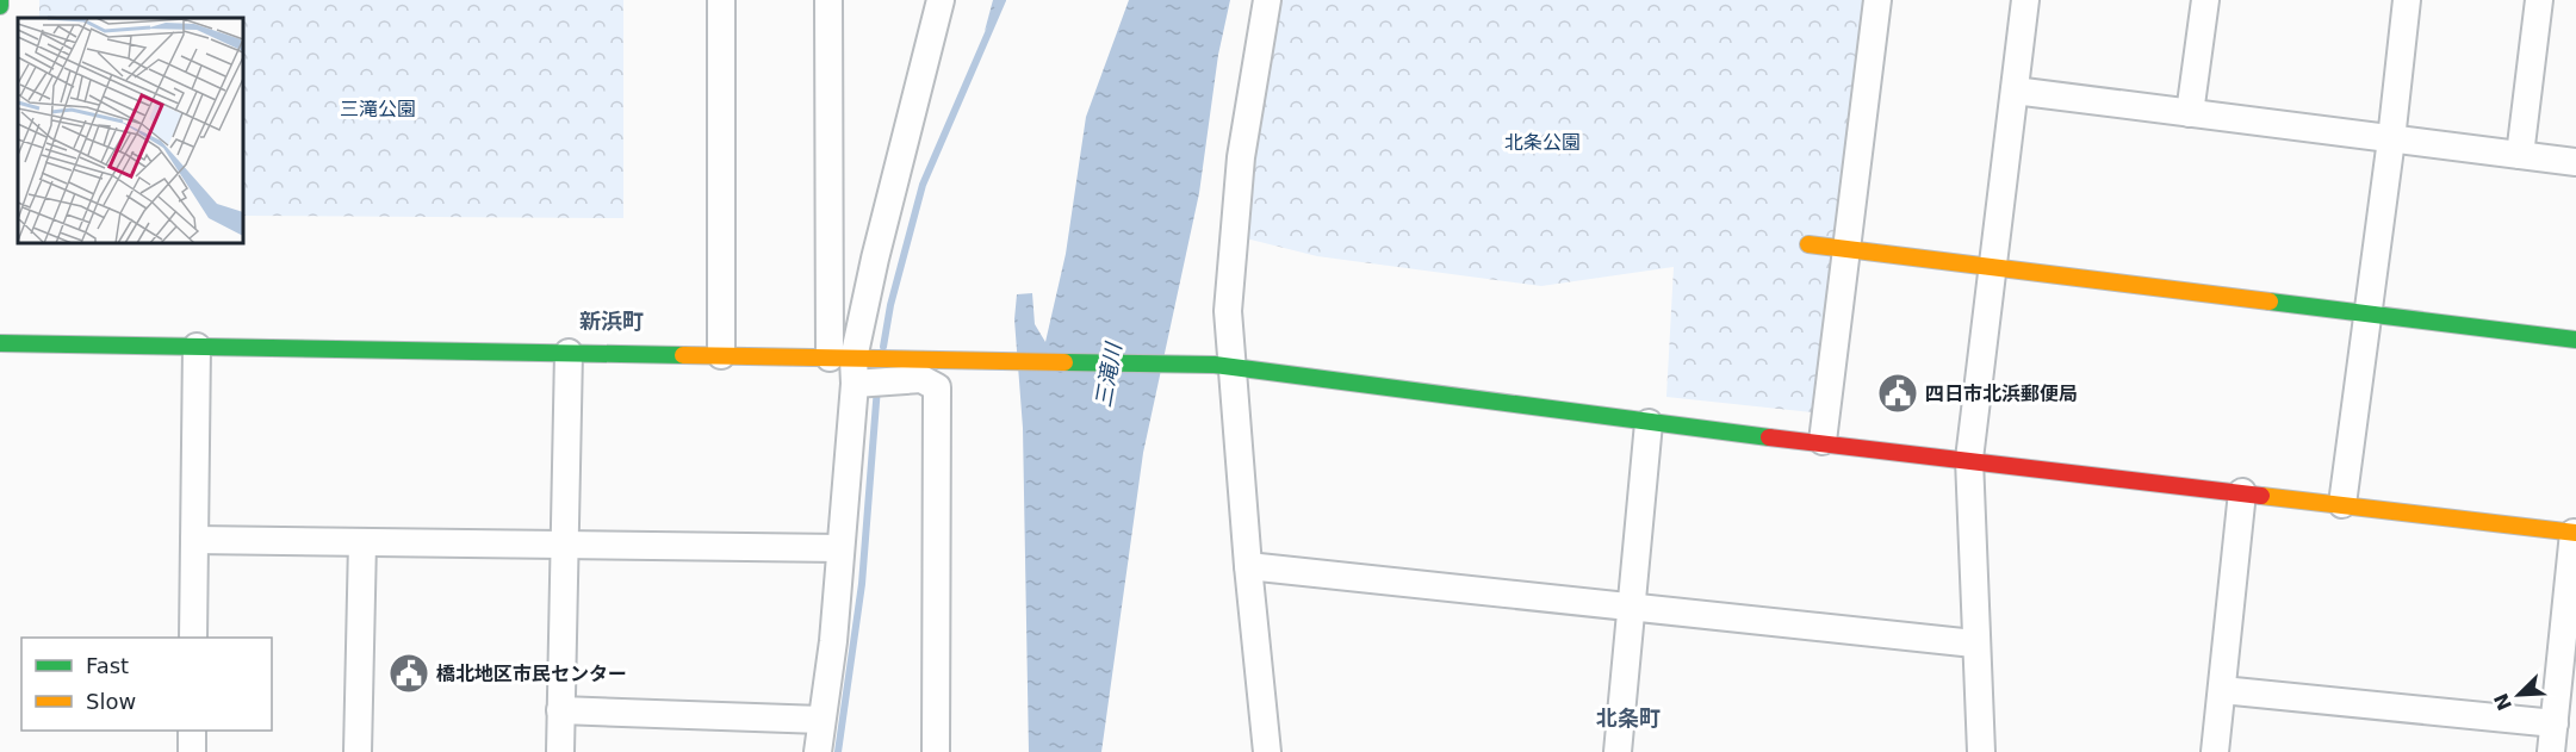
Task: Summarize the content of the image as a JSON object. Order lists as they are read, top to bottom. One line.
{"districts":["新浜町","北条町"],"water":["三滝川"],"parks":["三滝公園","北条公園"],"places":{"public building":["四日市北浜郵便局","橋北地区市民センター"]},"legend":["Fast","Slow"],"north":"bottom left"}
